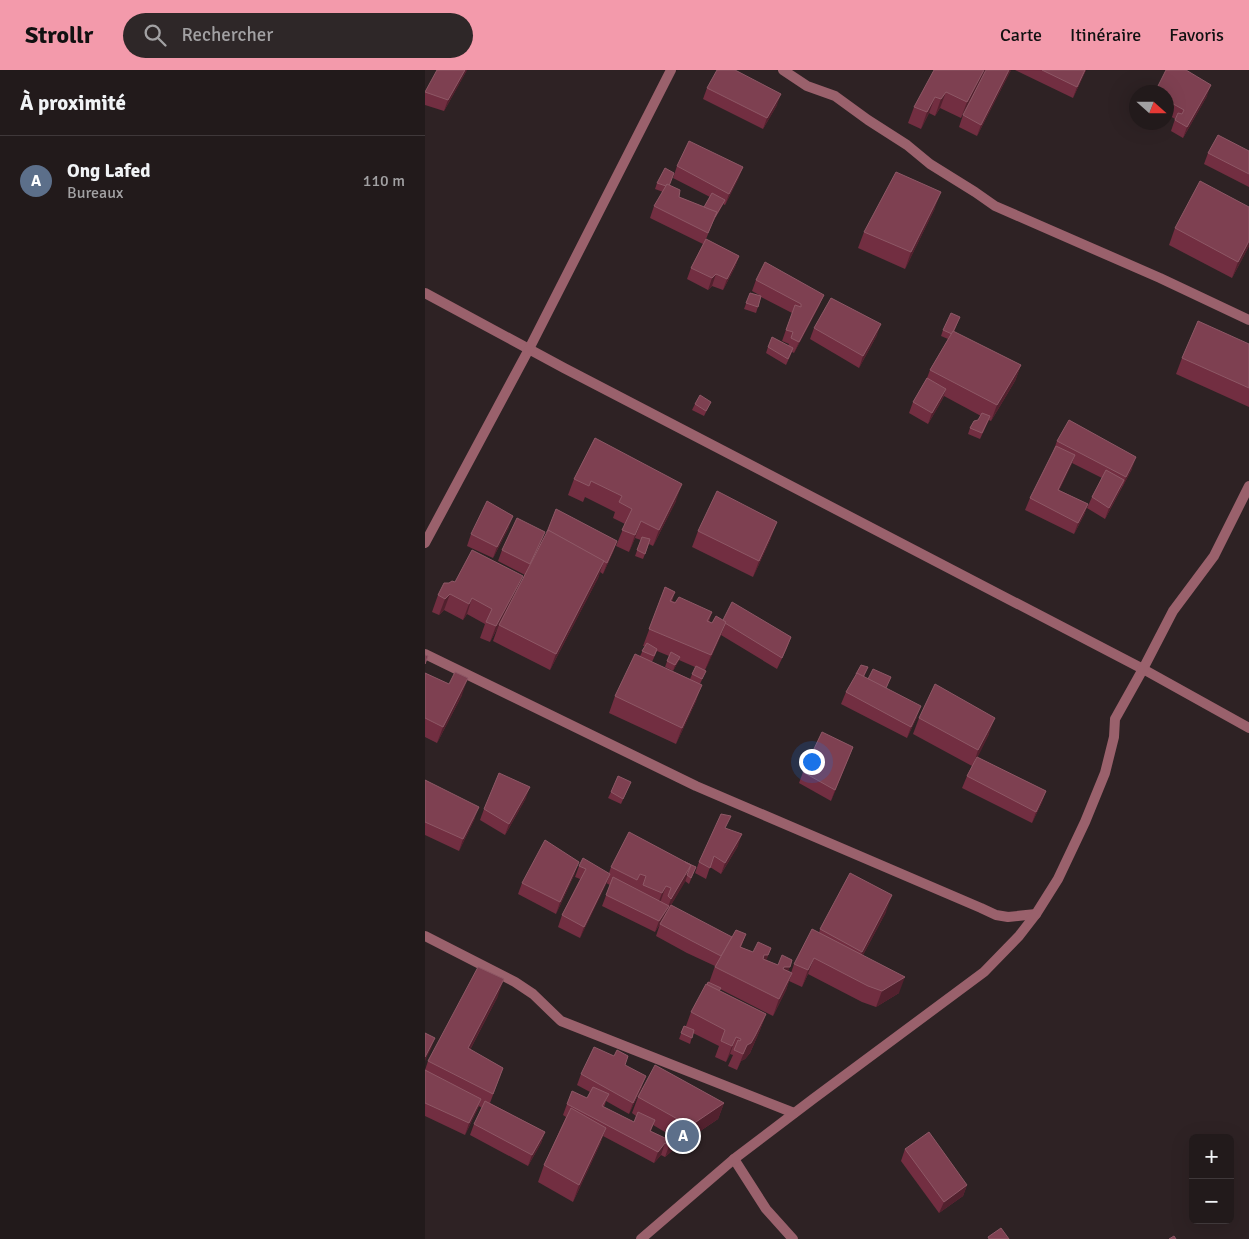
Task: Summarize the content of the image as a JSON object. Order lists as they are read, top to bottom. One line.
{"north":"right","page":{"header":"Strollr","search":"Rechercher","nav":["Carte","Itinéraire","Favoris"],"heading":"À proximité","list":[{"mark":"A","name":"Ong Lafed","note":"Bureaux","value":"110 m"}],"pins":"A","map_buttons":["+","−"]}}
